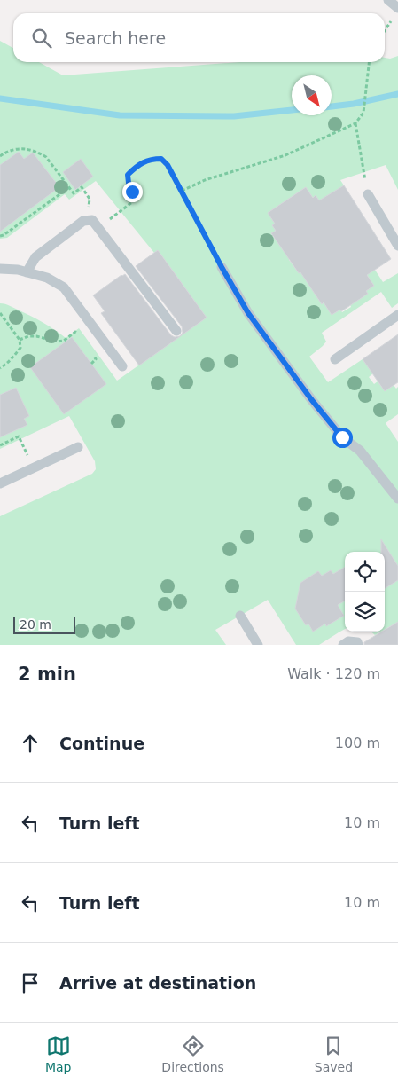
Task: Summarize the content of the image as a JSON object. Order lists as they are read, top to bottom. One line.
{"scale_bar":"20 m","north":"bottom right","page":{"search":"Search here","scale":"20 m","heading":["2 min","Walk · 120 m"],"list":[["Continue","100 m"],["Turn left","10 m"],["Turn left","10 m"],"Arrive at destination"],"nav":["Map","Directions","Saved"]}}
